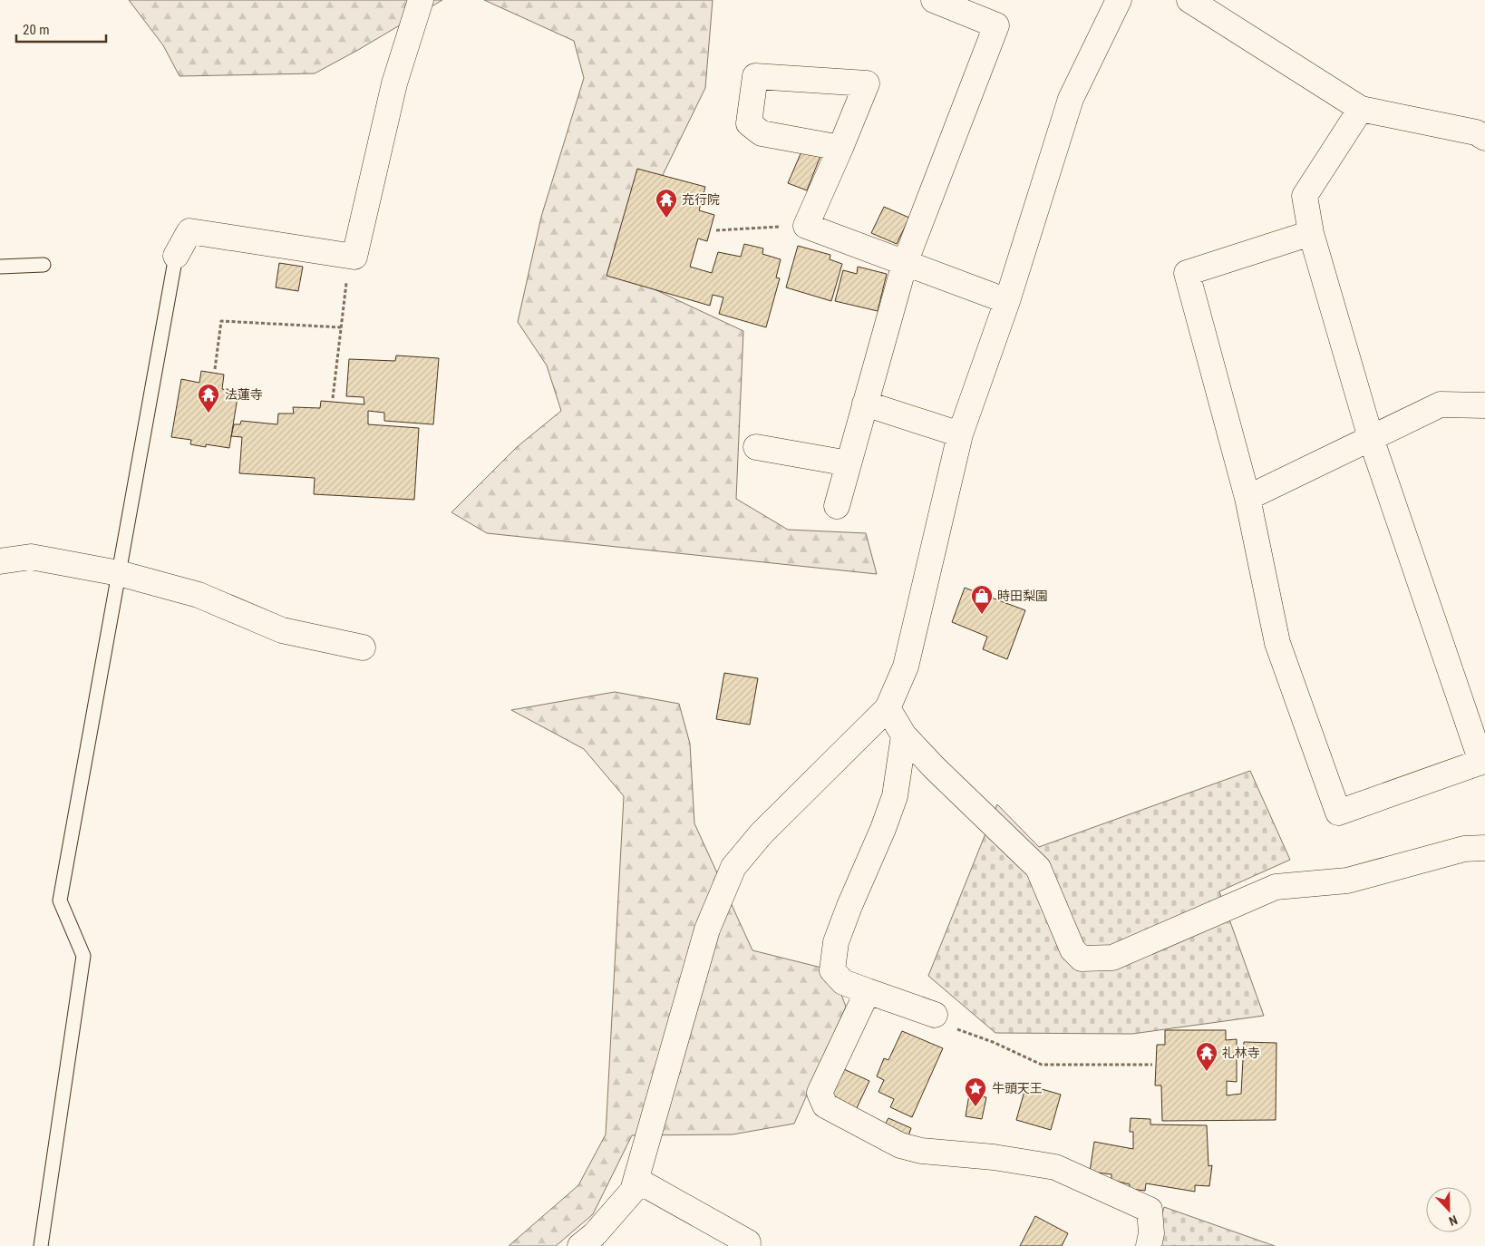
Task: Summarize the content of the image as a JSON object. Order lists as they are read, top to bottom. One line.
{"places":{"temple":["充行院","法蓮寺","礼林寺"],"shop":["時田梨園"],"place":["牛頭天王"]},"scale_bar":"20 m","north":"bottom"}
